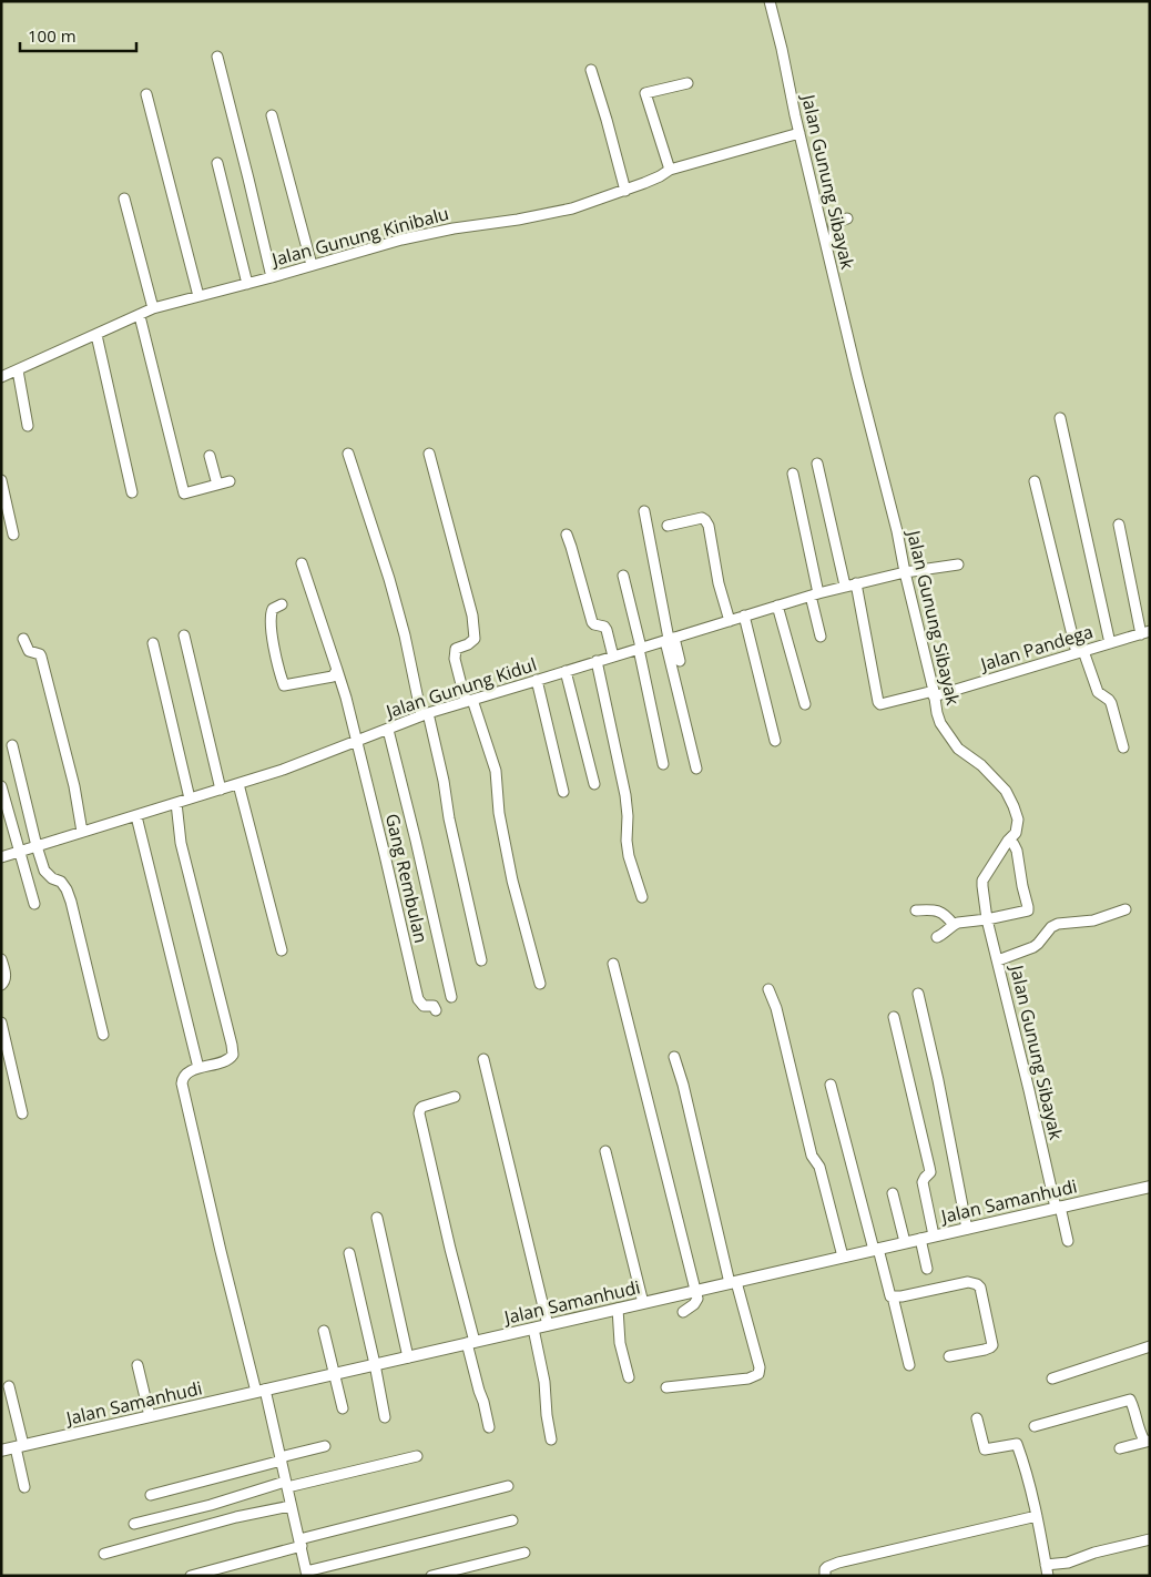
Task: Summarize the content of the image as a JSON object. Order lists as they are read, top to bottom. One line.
{"streets":{"street":["Jalan Gunung Sibayak","Jalan Gunung Kinibalu","Jalan Pandega","Jalan Gunung Kidul","Gang Rembulan","Jalan Samanhudi"]},"crossings":[["Jalan Gunung Sibayak","Jalan Gunung Kinibalu"],["Jalan Gunung Sibayak","Jalan Pandega"],["Jalan Gunung Sibayak","Jalan Gunung Kidul"],["Jalan Gunung Sibayak","Jalan Samanhudi"],["Jalan Pandega","Jalan Gunung Kidul"],["Jalan Gunung Kidul","Gang Rembulan"]],"scale_bar":"100 m"}
